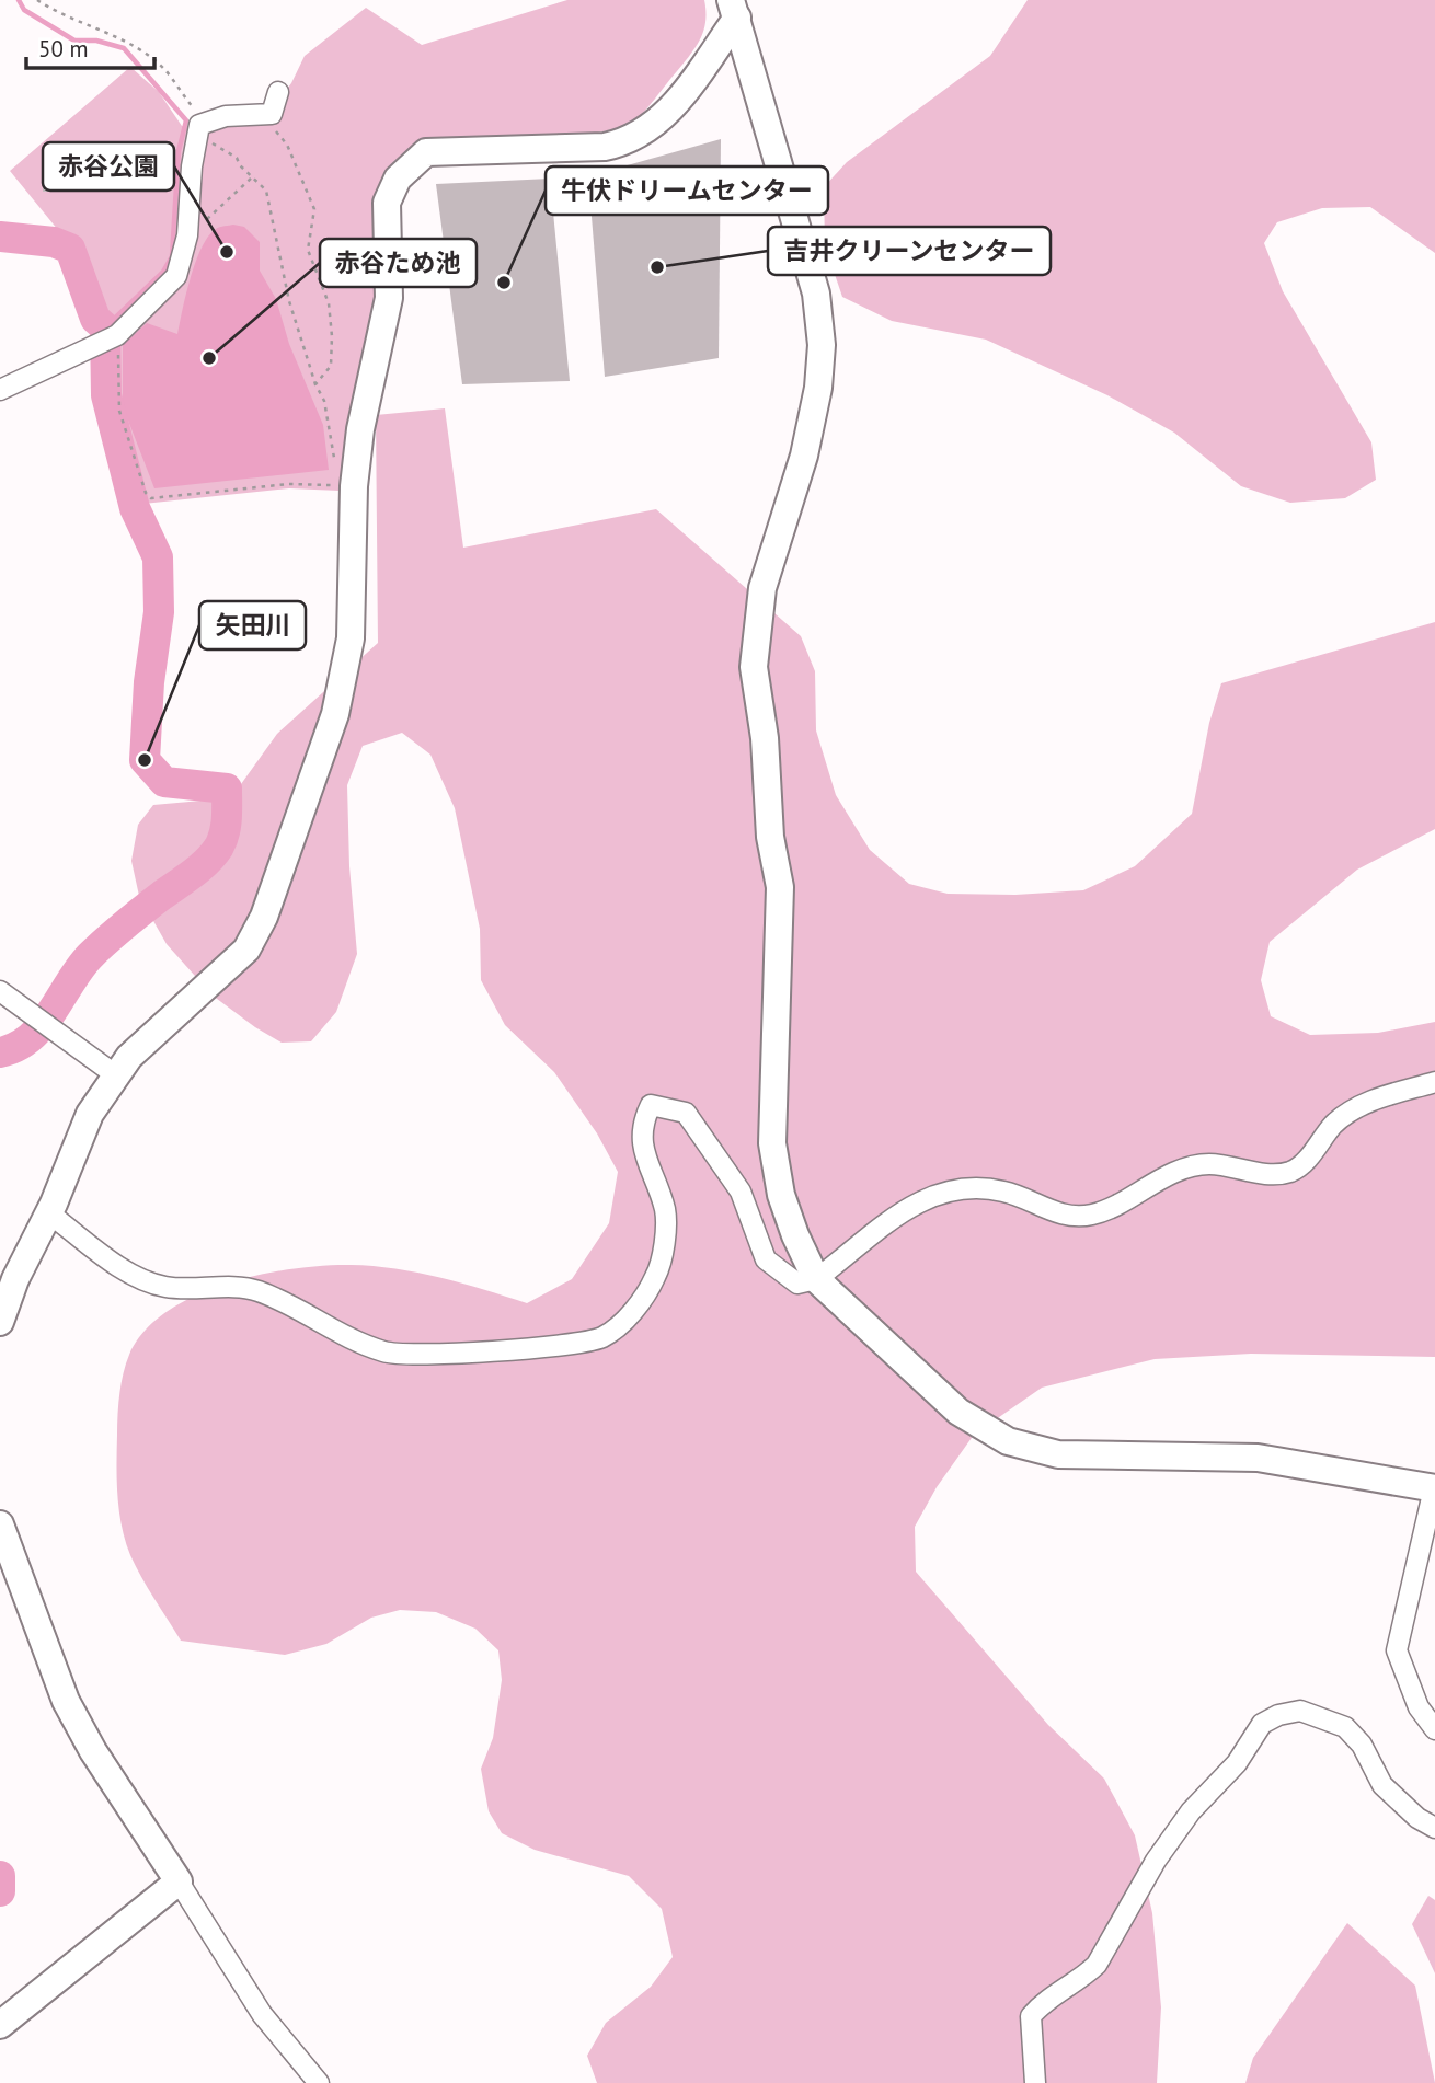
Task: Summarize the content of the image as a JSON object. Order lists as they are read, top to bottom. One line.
{"places":["赤谷公園","吉井クリーンセンター","牛伏ドリームセンター","赤谷ため池","矢田川"],"scale_bar":"50 m"}
